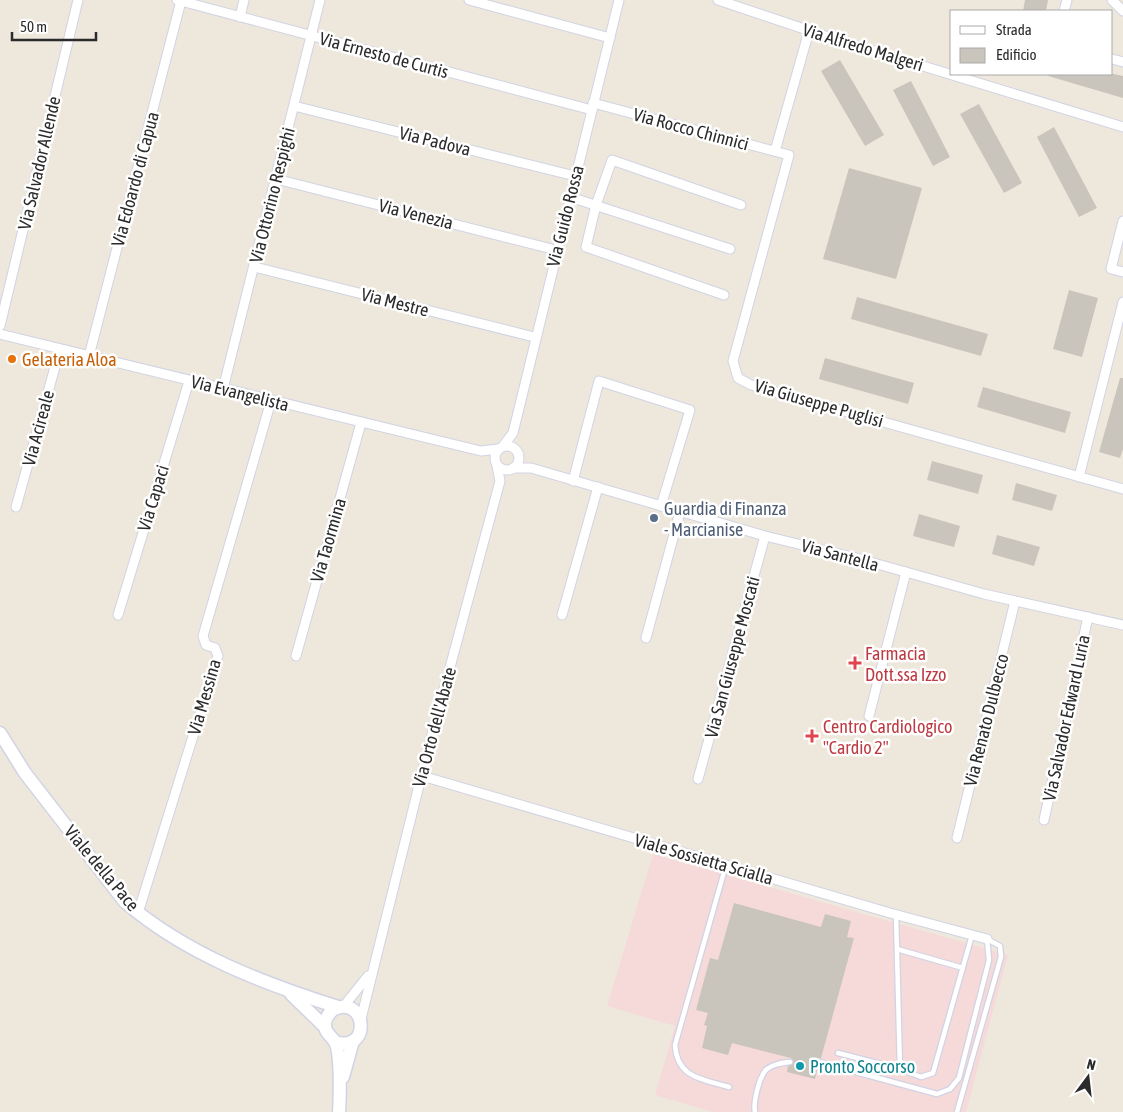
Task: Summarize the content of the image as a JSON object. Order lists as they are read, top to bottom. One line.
{"streets":{"street":["Via Alfredo Malgeri","Via Ernesto de Curtis","Via Rocco Chinnici","Via Padova","Via Salvador Allende","Via Edoardo di Capua","Via Ottorino Respighi","Via Venezia","Via Guido Rossa","Via Mestre","Via Evangelista","Via Giuseppe Puglisi","Via Acireale","Via Capaci","Via Taormina","Via Santella","Via San Giuseppe Moscati","Via Messina","Via Salvador Edward Luria","Via Renato Dulbecco","Via Orto dell'Abate","Viale Sossietta Scialla","Viale della Pace"]},"crossings":[["Via Ernesto de Curtis","Via Rocco Chinnici"],["Via Ernesto de Curtis","Via Edoardo di Capua"],["Via Ernesto de Curtis","Via Ottorino Respighi"],["Via Ernesto de Curtis","Via Guido Rossa"],["Via Rocco Chinnici","Via Guido Rossa"],["Via Rocco Chinnici","Via Giuseppe Puglisi"],["Via Padova","Via Ottorino Respighi"],["Via Padova","Via Guido Rossa"],["Via Edoardo di Capua","Via Evangelista"],["Via Ottorino Respighi","Via Venezia"],["Via Ottorino Respighi","Via Mestre"],["Via Ottorino Respighi","Via Evangelista"],["Via Venezia","Via Guido Rossa"],["Via Guido Rossa","Via Mestre"],["Via Guido Rossa","Via Evangelista"],["Via Guido Rossa","Via Santella"],["Via Guido Rossa","Via Orto dell'Abate"],["Via Evangelista","Via Acireale"],["Via Evangelista","Via Capaci"],["Via Evangelista","Via Taormina"],["Via Evangelista","Via Santella"],["Via Evangelista","Via Messina"],["Via Evangelista","Via Orto dell'Abate"],["Via Santella","Via San Giuseppe Moscati"],["Via Santella","Via Salvador Edward Luria"],["Via Santella","Via Renato Dulbecco"],["Via Santella","Via Orto dell'Abate"],["Via Messina","Viale della Pace"],["Via Orto dell'Abate","Viale Sossietta Scialla"],["Via Orto dell'Abate","Viale della Pace"]],"places":{"other":["Gelateria Aloa","Guardia di Finanza - Marcianise","Pronto Soccorso"],"health":["Farmacia Dott.ssa Izzo","Centro Cardiologico \"Cardio 2\""]},"legend":["Strada","Edificio"],"scale_bar":"50 m","north":"top"}
